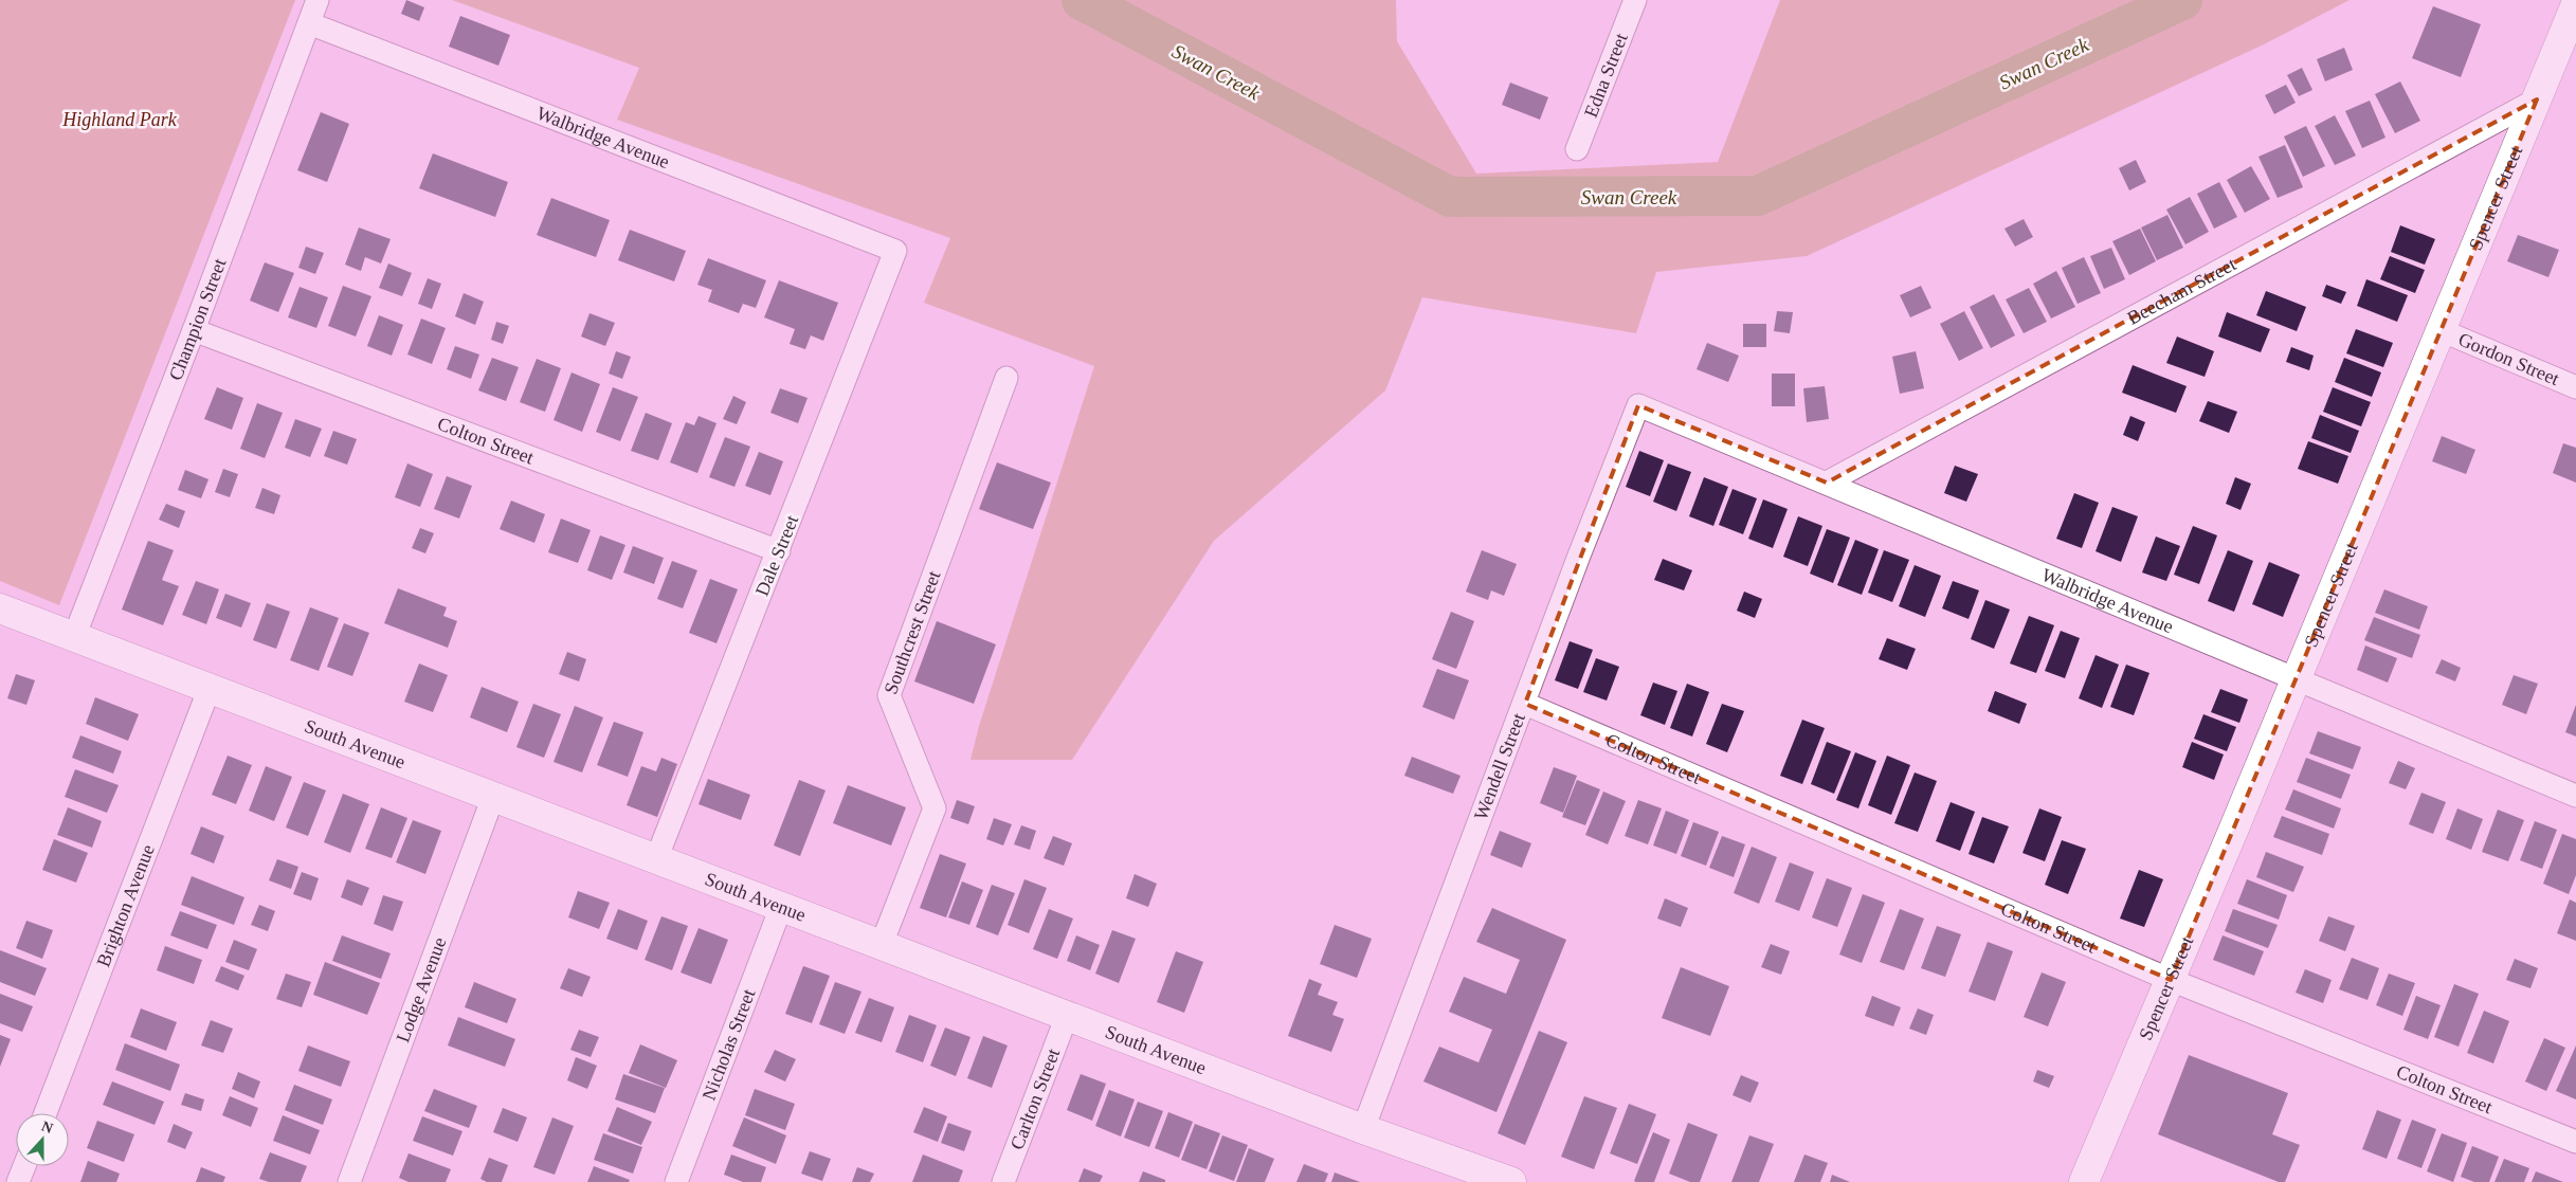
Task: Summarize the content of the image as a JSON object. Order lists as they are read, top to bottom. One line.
{"streets":{"street":["Edna Street","Walbridge Avenue","Spencer Street","Beecham Street","Champion Street","Gordon Street","Colton Street","Dale Street","Southcrest Street","South Avenue","Wendell Street","Brighton Avenue","Lodge Avenue","Nicholas Street","Carlton Street"]},"crossings":[["Walbridge Avenue","Spencer Street"],["Walbridge Avenue","Beecham Street"],["Walbridge Avenue","Champion Street"],["Walbridge Avenue","Dale Street"],["Walbridge Avenue","Wendell Street"],["Spencer Street","Beecham Street"],["Spencer Street","Gordon Street"],["Spencer Street","Colton Street"],["Champion Street","Colton Street"],["Champion Street","South Avenue"],["Colton Street","Dale Street"],["Colton Street","Wendell Street"],["Dale Street","South Avenue"],["Southcrest Street","South Avenue"],["South Avenue","Wendell Street"],["South Avenue","Brighton Avenue"],["South Avenue","Lodge Avenue"],["South Avenue","Nicholas Street"],["South Avenue","Carlton Street"]],"water":["Swan Creek"],"parks":["Highland Park"],"north":"top"}
